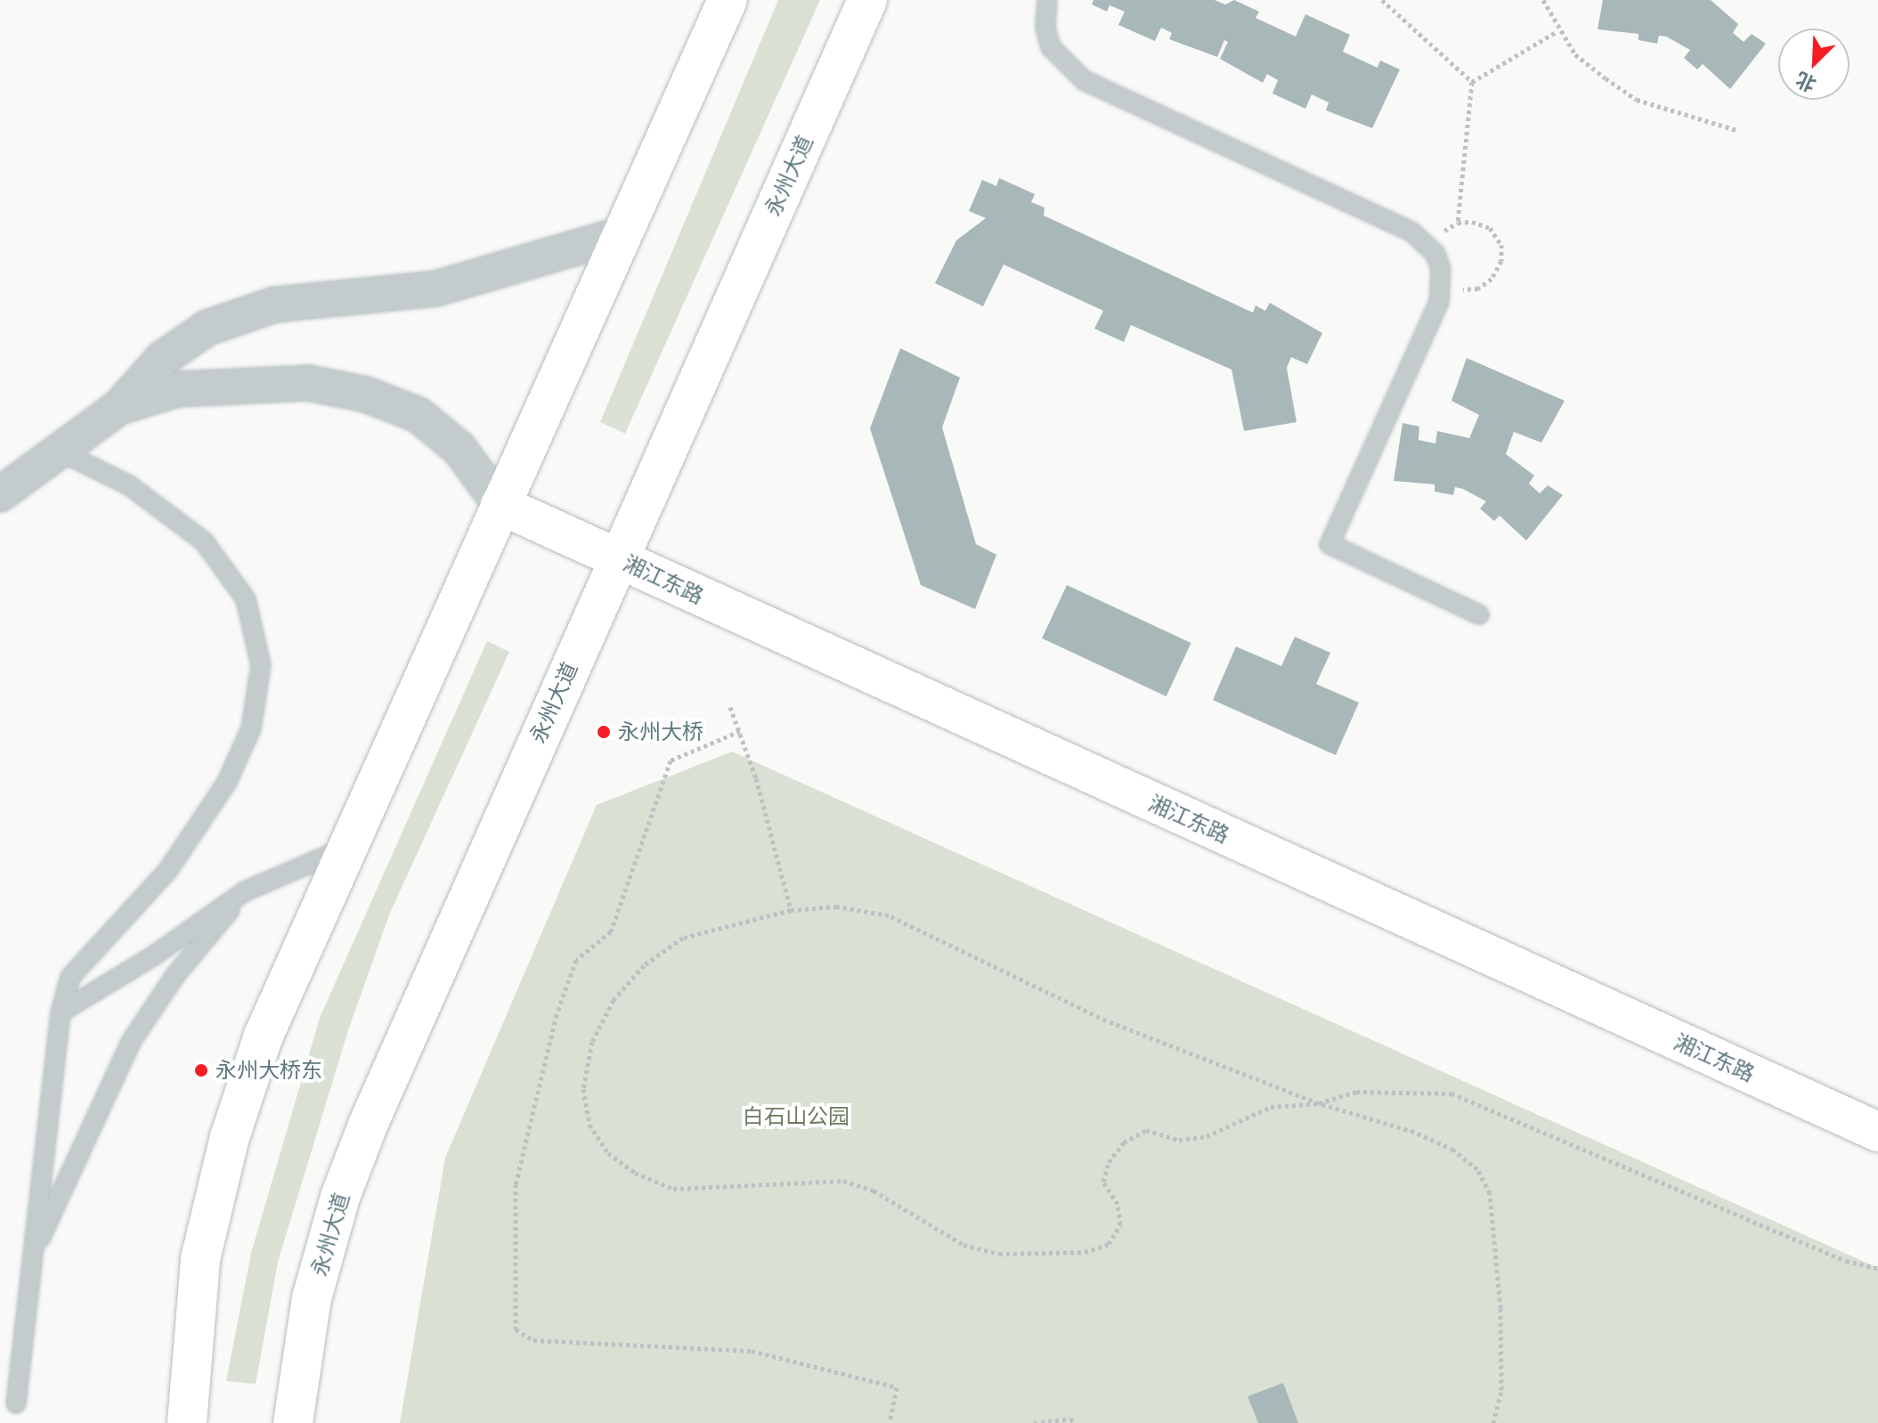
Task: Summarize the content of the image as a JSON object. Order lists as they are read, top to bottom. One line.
{"streets":{"main road":["永州大道","湘江东路"]},"crossings":[["永州大道","湘江东路"]],"parks":["白石山公园"],"places":["永州大桥","永州大桥东"],"north":"bottom left"}
